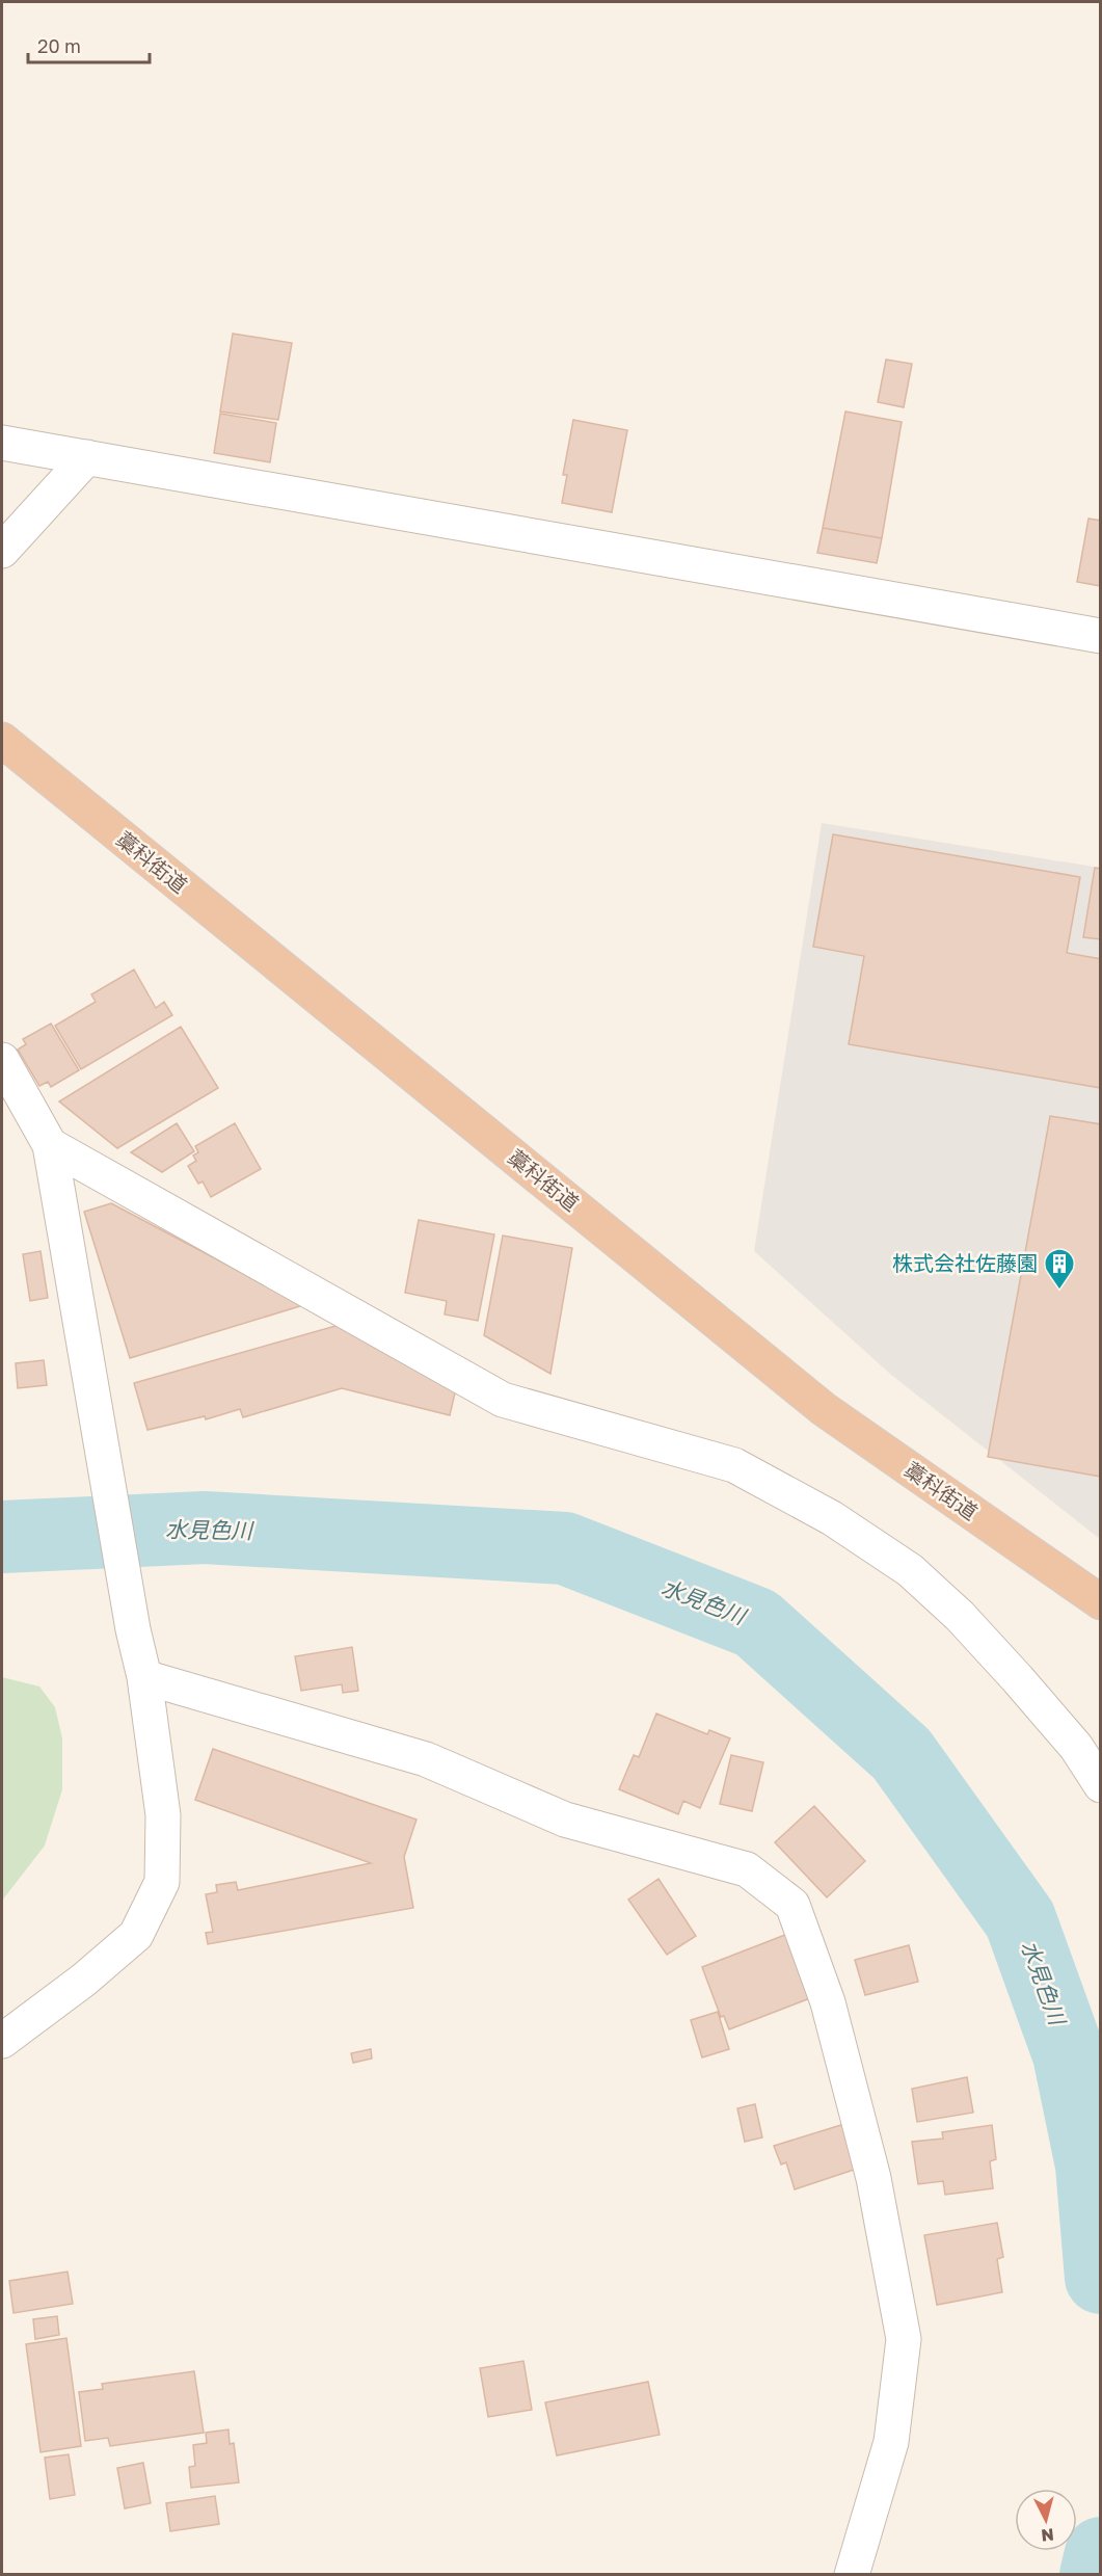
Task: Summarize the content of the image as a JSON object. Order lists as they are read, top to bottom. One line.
{"streets":{"highway":["藁科街道"]},"water":["水見色川"],"places":{"building":["株式会社佐藤園"]},"scale_bar":"20 m","north":"bottom"}
